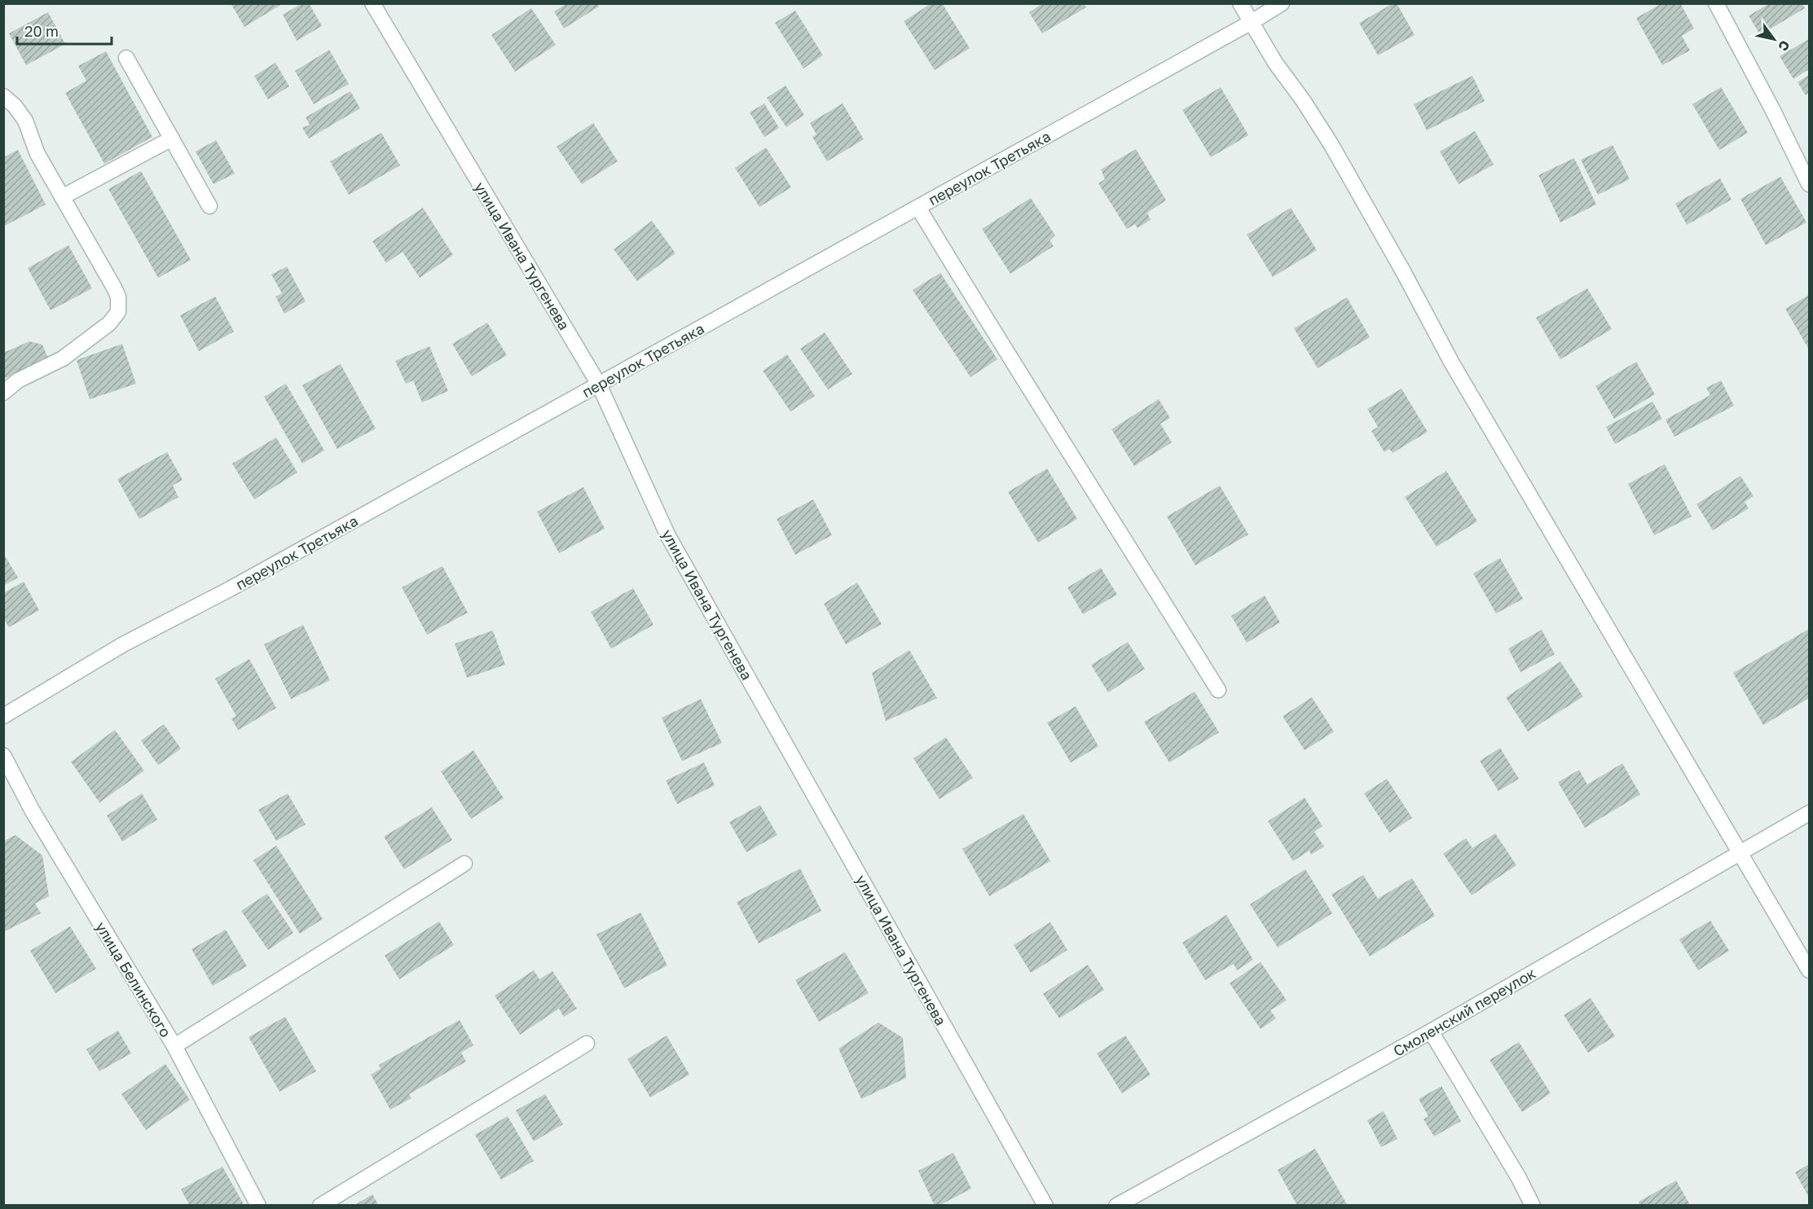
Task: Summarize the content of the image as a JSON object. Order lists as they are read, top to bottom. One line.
{"streets":{"street":["переулок Третьяка","улица Ивана Тургенева","улица Белинского","Смоленский переулок"]},"crossings":[["переулок Третьяка","улица Ивана Тургенева"]],"scale_bar":"20 m","north":"bottom right"}
